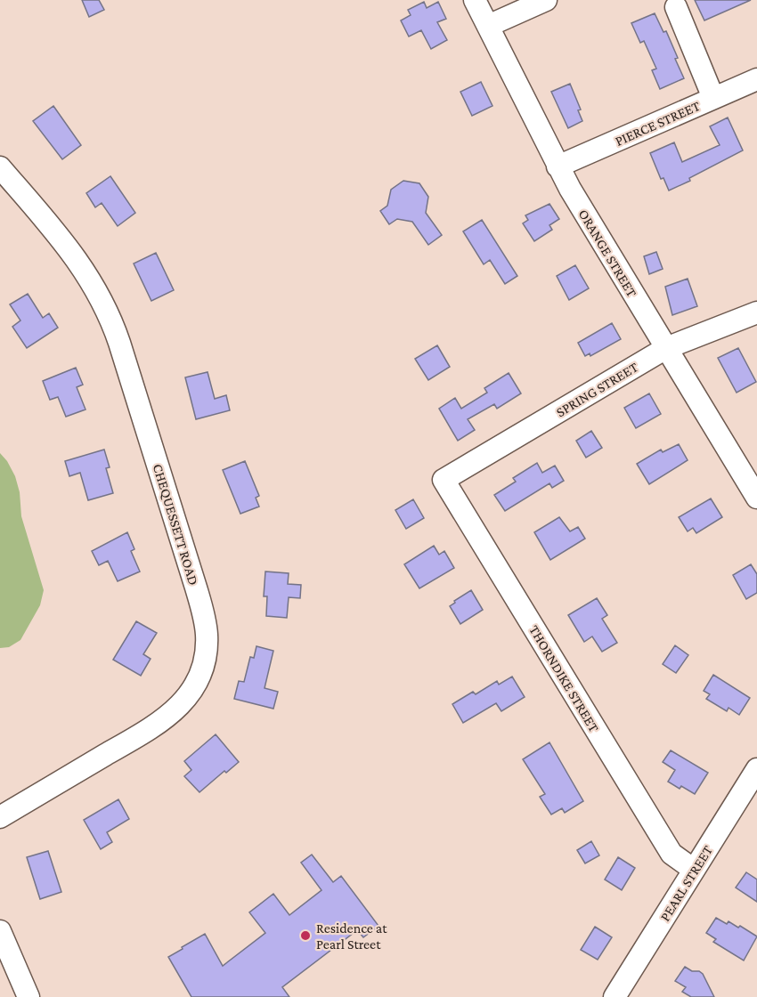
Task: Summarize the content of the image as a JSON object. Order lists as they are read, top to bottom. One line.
{"streets":{"street":["PIERCE STREET","ORANGE STREET","SPRING STREET","CHEQUESSETT ROAD","THORNDIKE STREET","PEARL STREET"]},"crossings":[["PIERCE STREET","ORANGE STREET"],["ORANGE STREET","SPRING STREET"],["SPRING STREET","THORNDIKE STREET"],["THORNDIKE STREET","PEARL STREET"]],"places":["Residence at Pearl Street"]}
